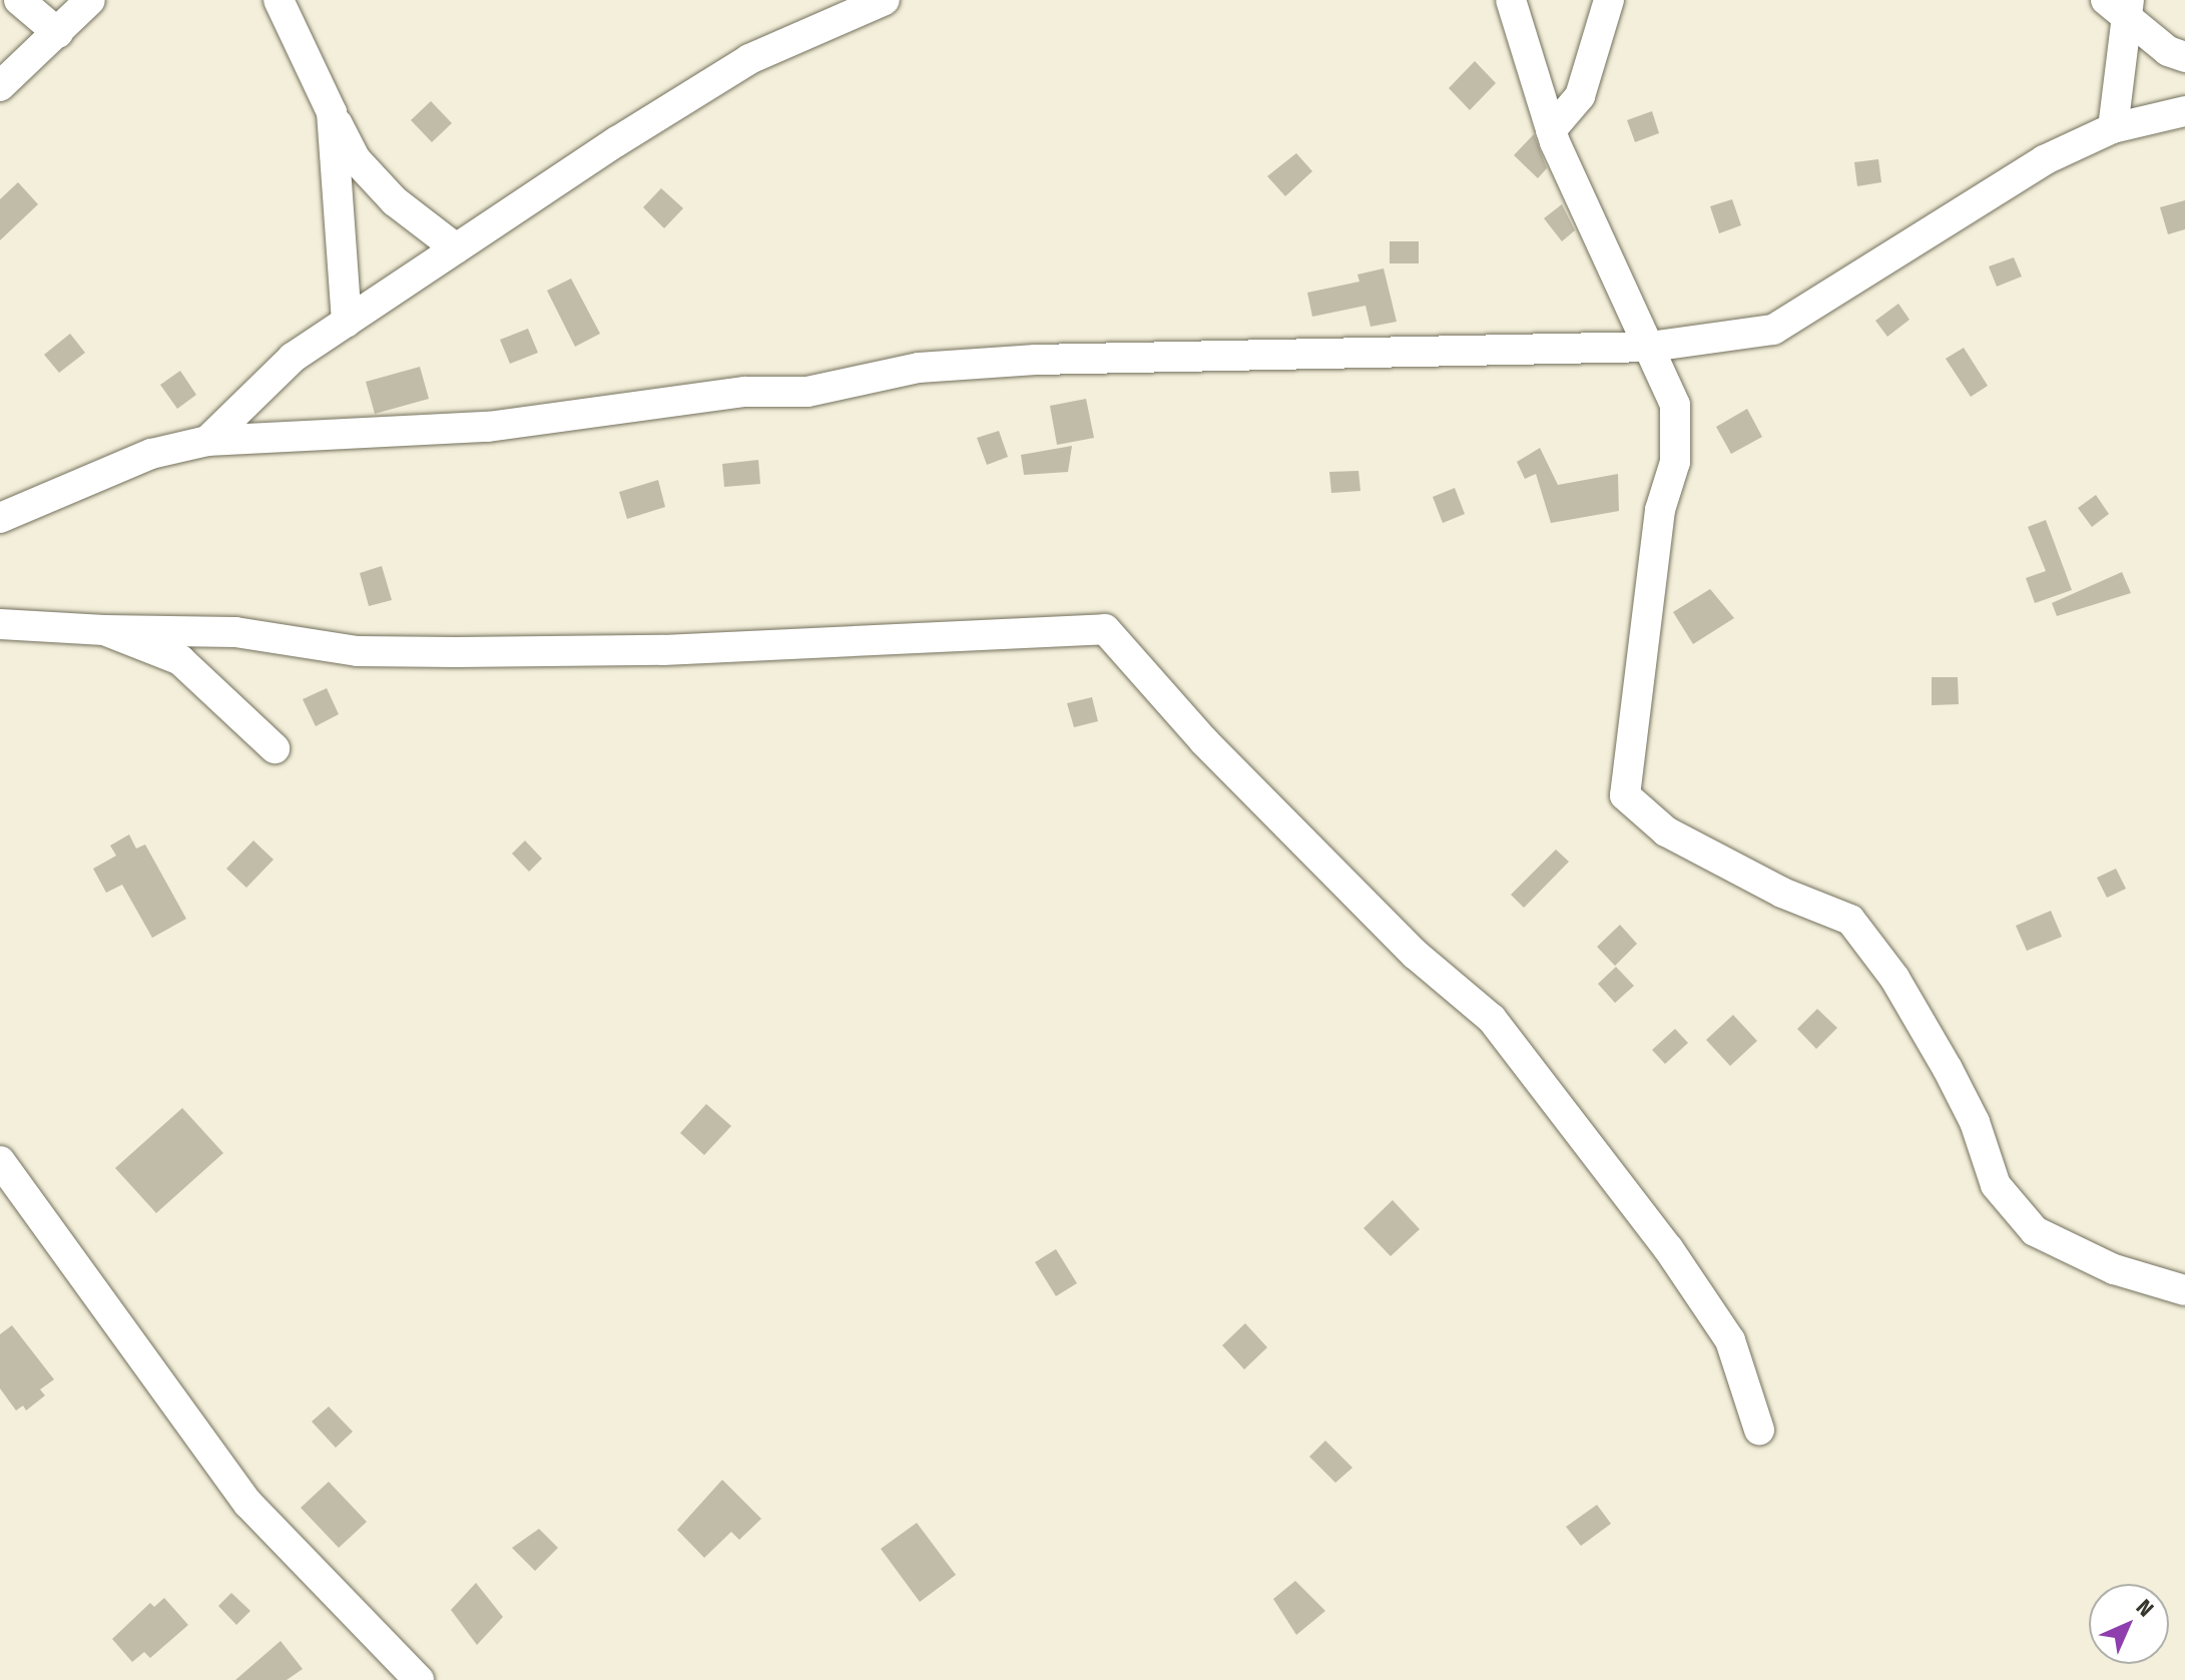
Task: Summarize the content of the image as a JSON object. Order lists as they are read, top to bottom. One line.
{"north":"top right"}
